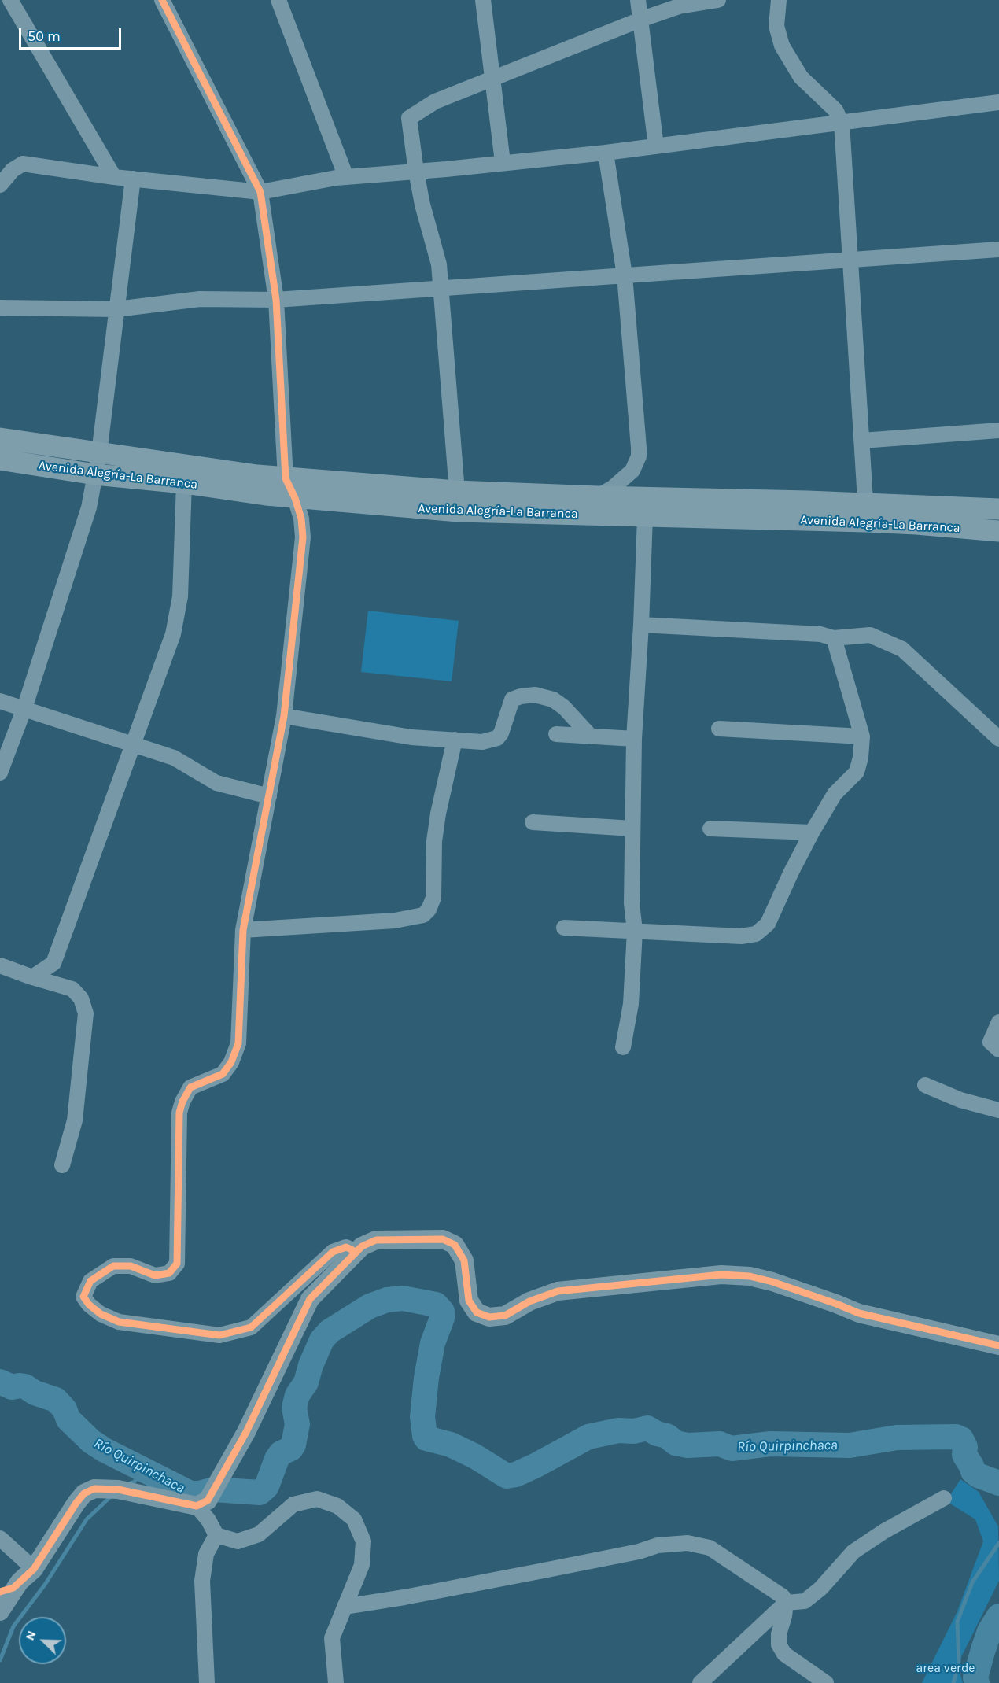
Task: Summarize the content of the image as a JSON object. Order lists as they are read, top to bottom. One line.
{"streets":{"main road":["Avenida Alegría-La Barranca"]},"water":["Río Quirpinchaca"],"parks":["area verde"],"scale_bar":"50 m","north":"top left"}
